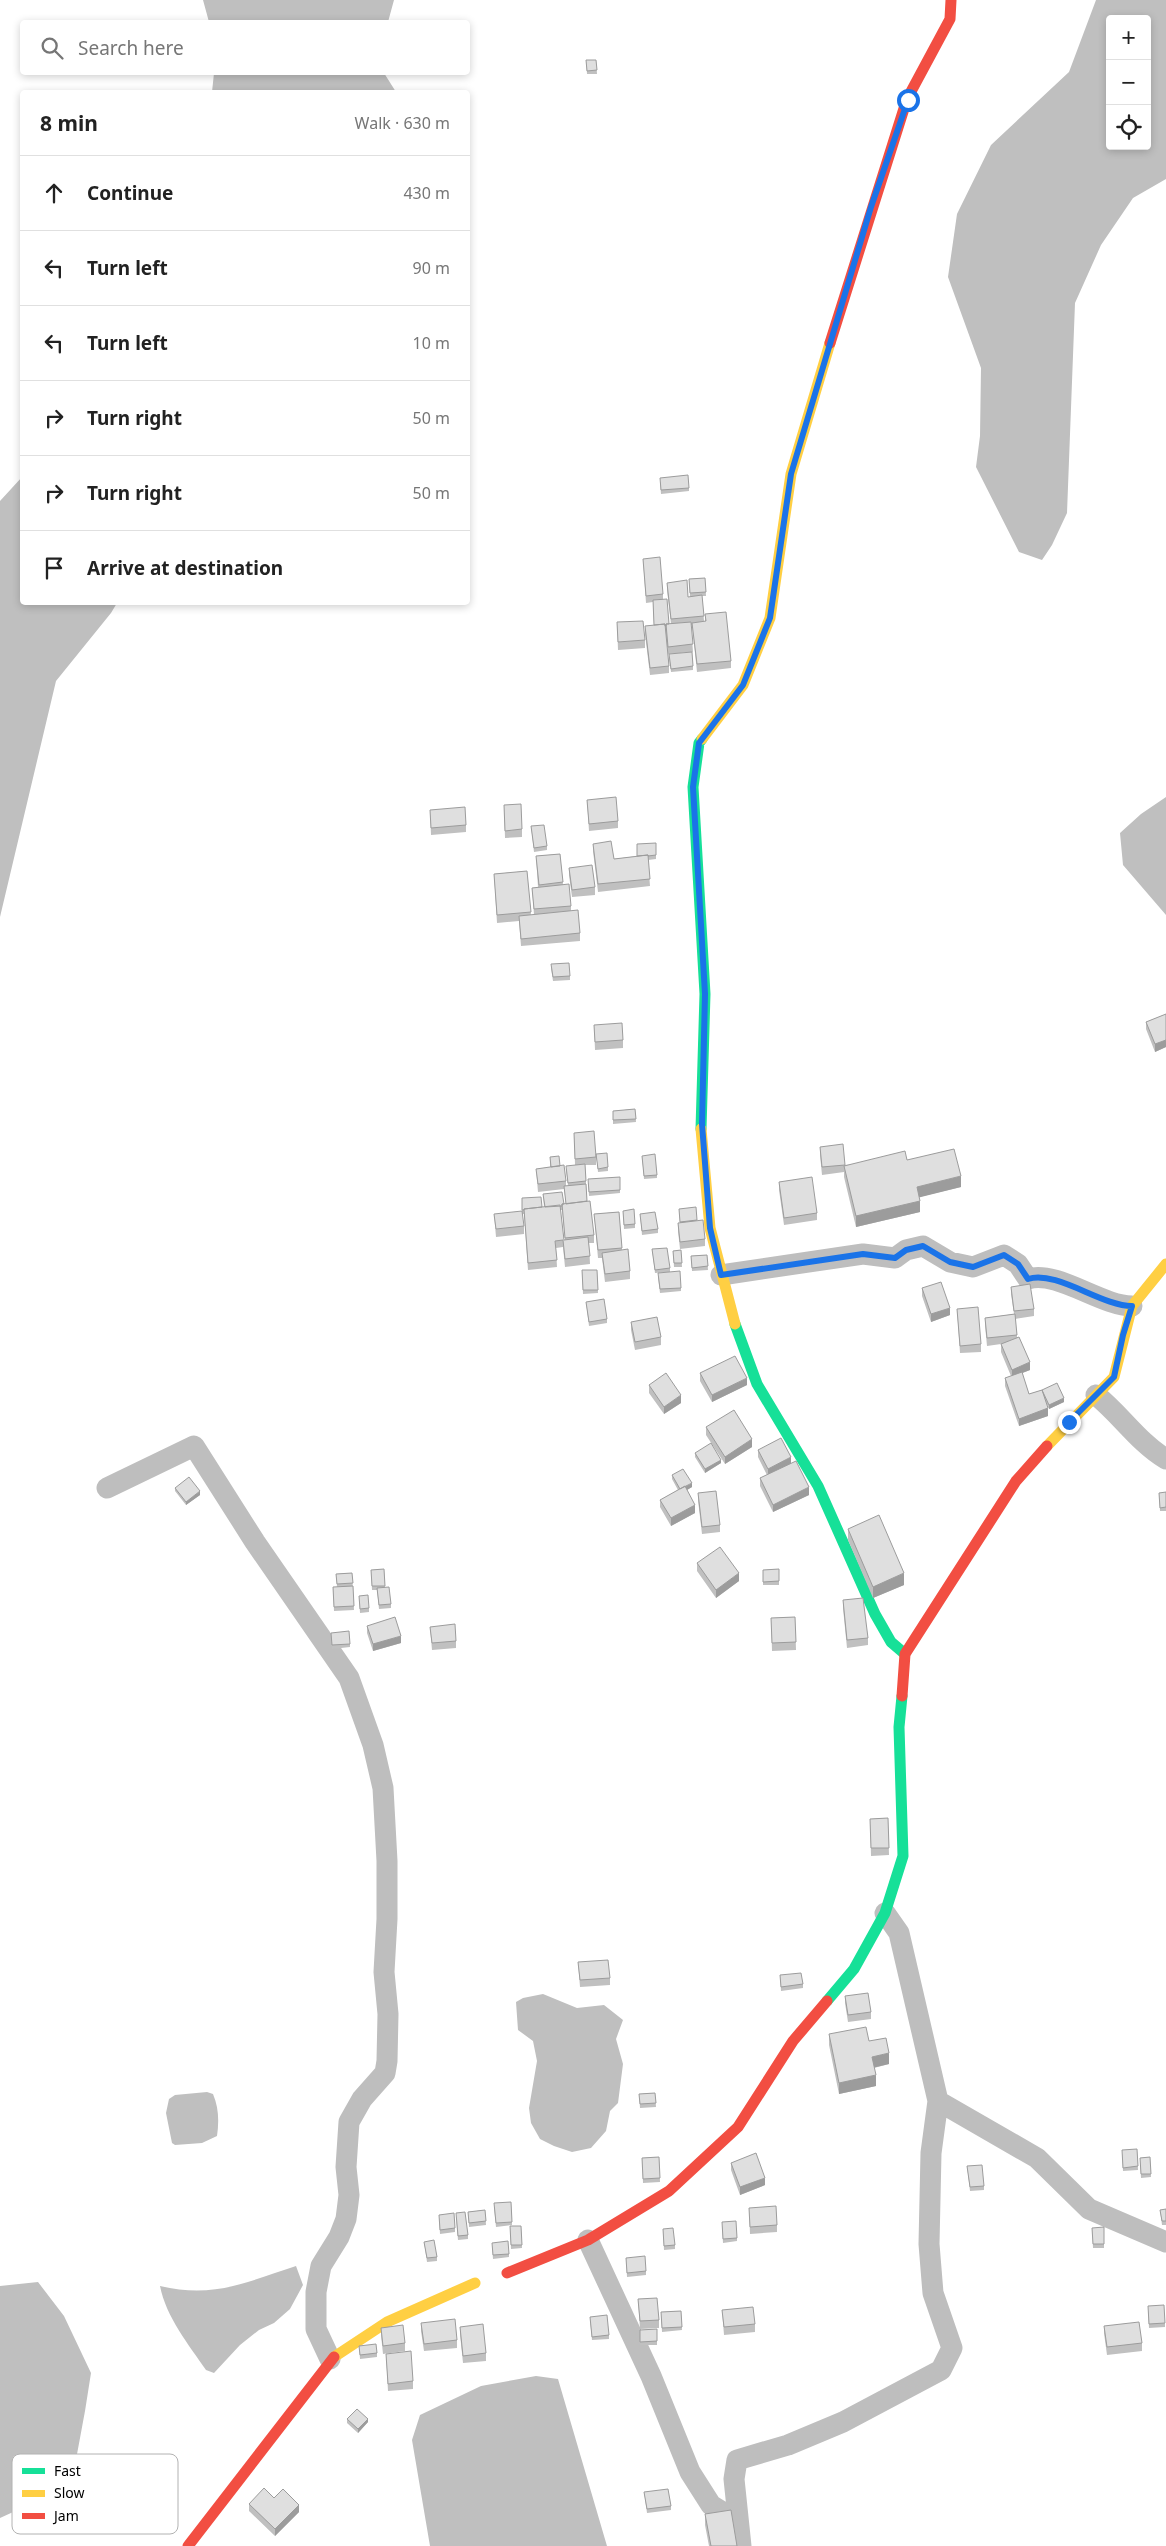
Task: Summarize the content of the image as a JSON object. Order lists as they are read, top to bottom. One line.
{"legend":["Fast","Slow","Jam"],"page":{"map_buttons":["+","−"],"search":"Search here","heading":["8 min","Walk · 630 m"],"list":[["Continue","430 m"],["Turn left","90 m"],["Turn left","10 m"],["Turn right","50 m"],["Turn right","50 m"],"Arrive at destination"]}}
